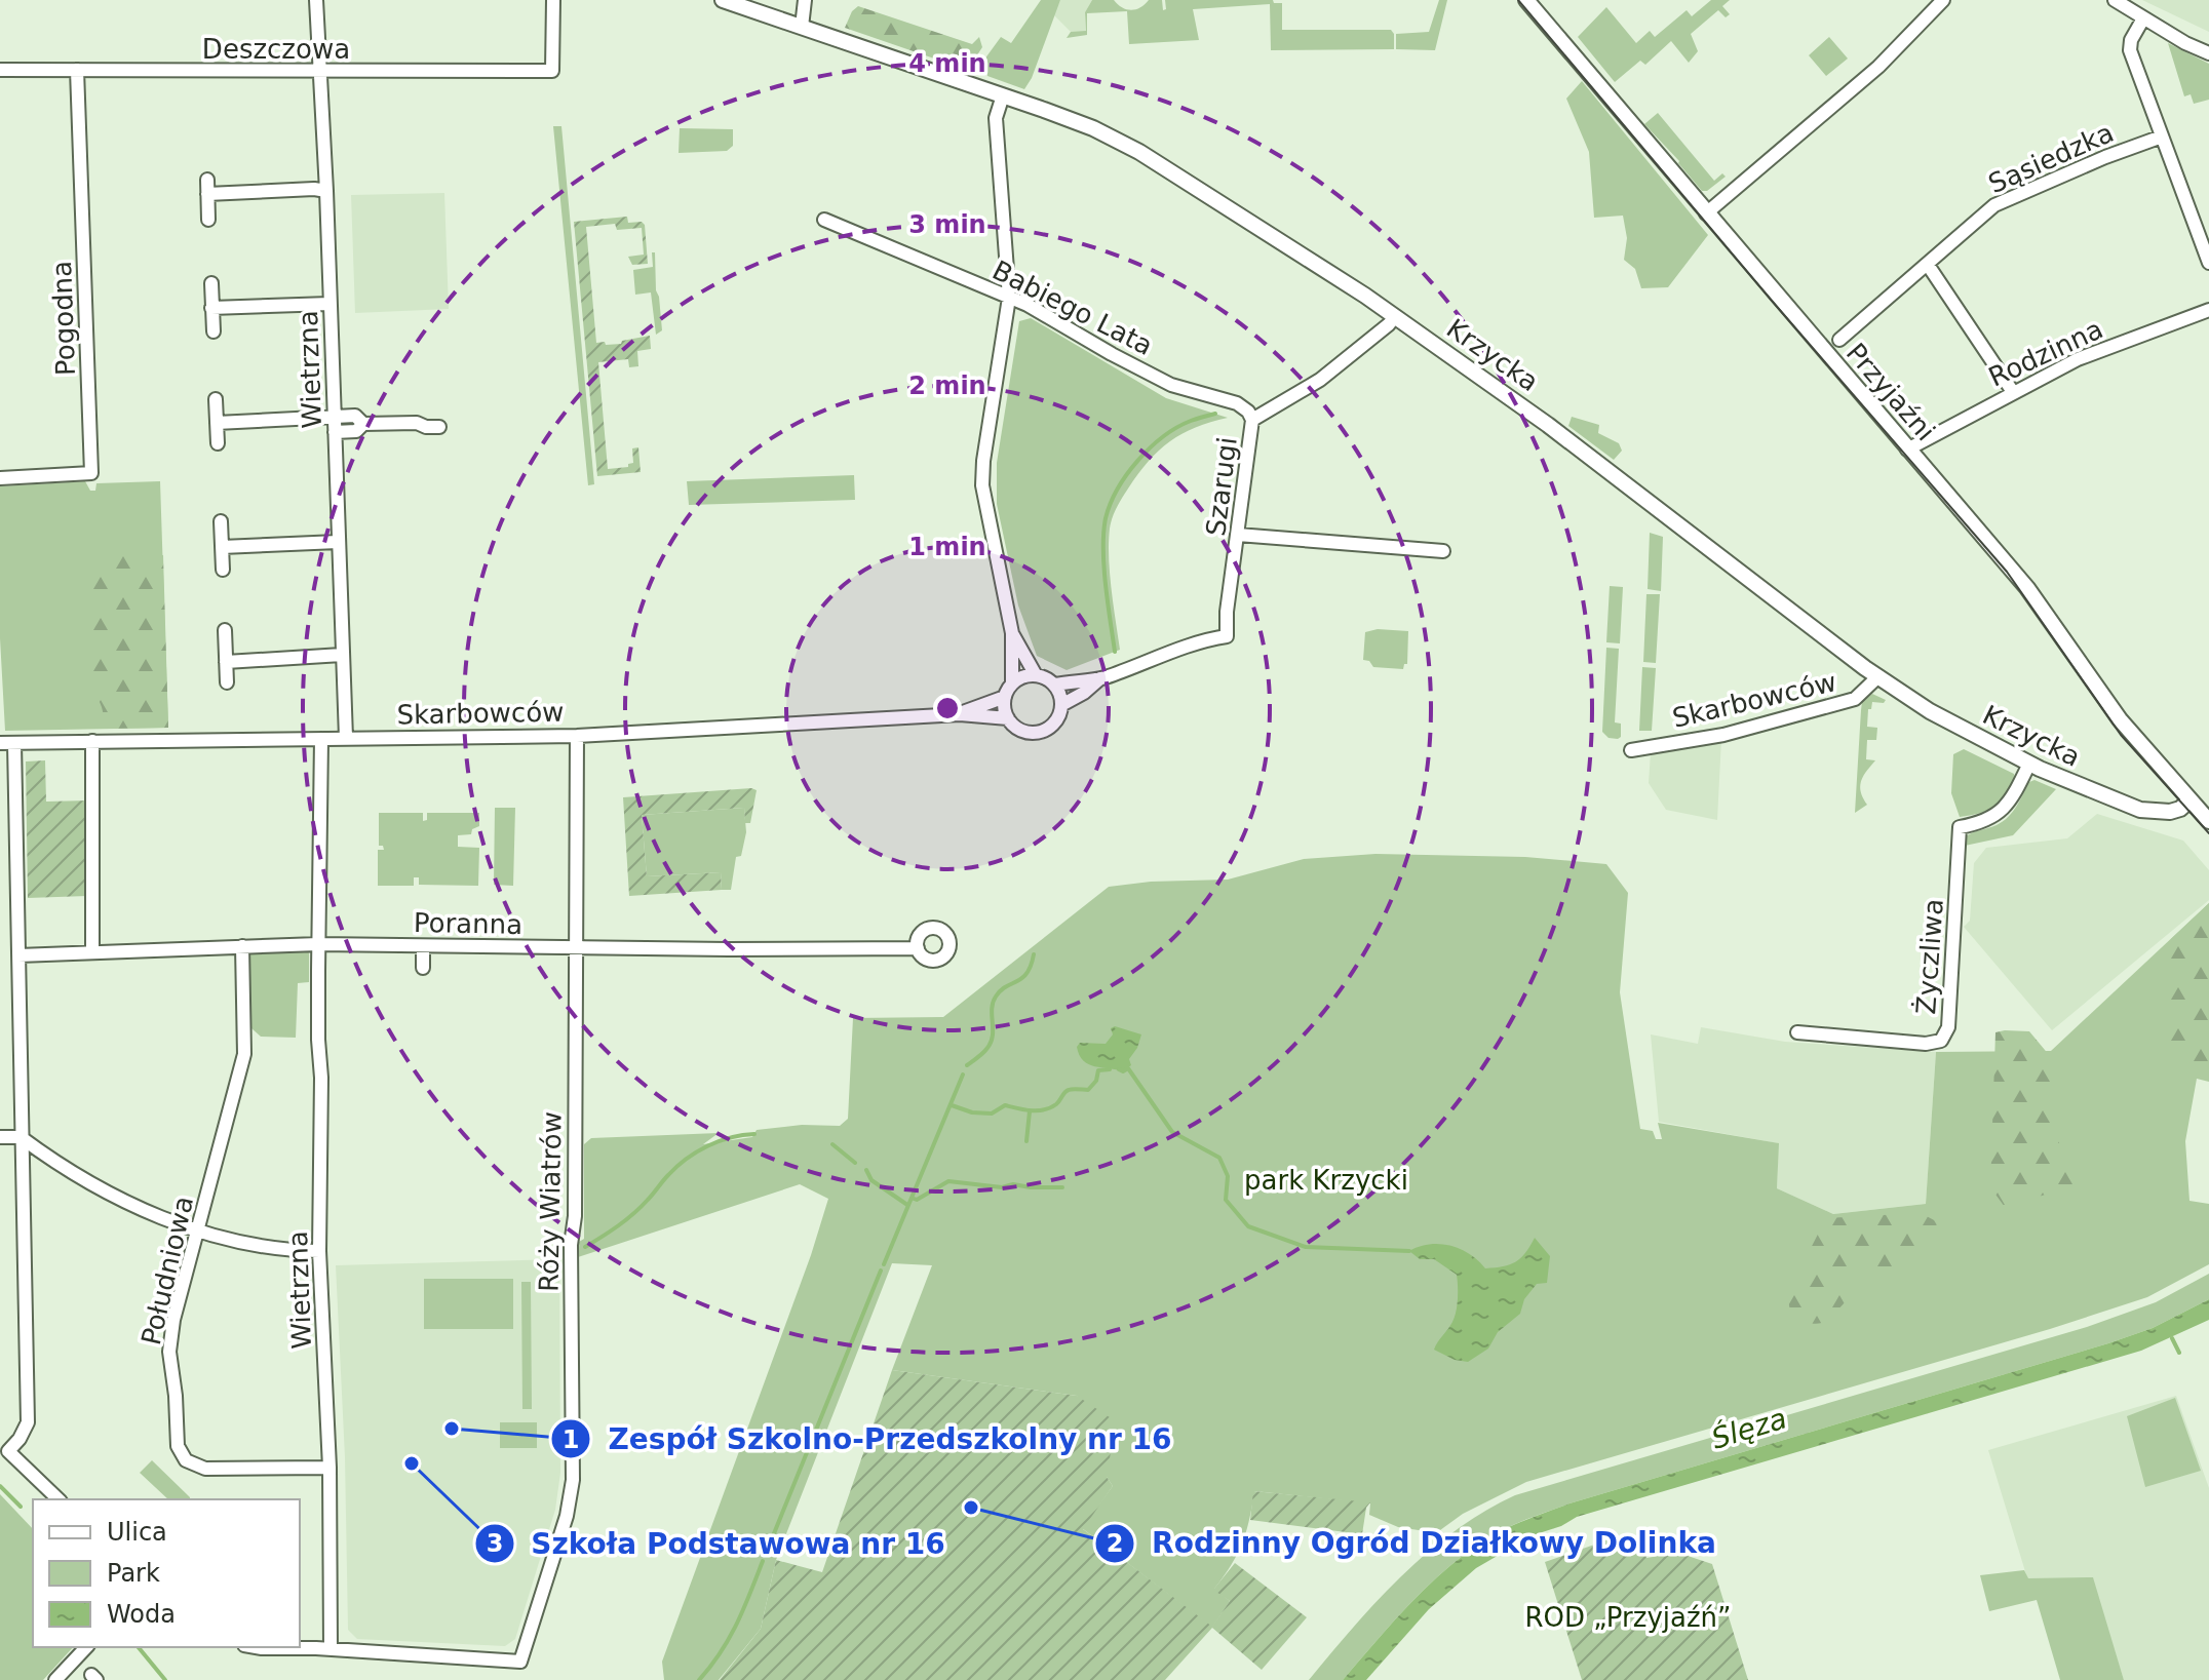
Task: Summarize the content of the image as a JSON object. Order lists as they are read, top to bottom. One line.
{"streets":{"street":["Deszczowa","Sąsiedzka","Babiego Lata","Pogodna","Rodzinna","Krzycka","Wietrzna","Przyjaźni","Szarugi","Skarbowców","Poranna","Życzliwa","Róży Wiatrów","Południowa"]},"crossings":[["Deszczowa","Pogodna"],["Deszczowa","Wietrzna"],["Babiego Lata","Szarugi"],["Rodzinna","Przyjaźni"],["Krzycka","Przyjaźni"],["Krzycka","Szarugi"],["Krzycka","Skarbowców"],["Krzycka","Życzliwa"],["Wietrzna","Skarbowców"],["Wietrzna","Poranna"],["Wietrzna","Róży Wiatrów"],["Wietrzna","Południowa"],["Skarbowców","Róży Wiatrów"],["Poranna","Róży Wiatrów"],["Poranna","Południowa"]],"water":["Ślęza"],"parks":["park Krzycki","ROD „Przyjaźń”"],"places":["Zespół Szkolno-Przedszkolny nr 16","Szkoła Podstawowa nr 16","Rodzinny Ogród Działkowy Dolinka"],"legend":["Ulica","Park","Woda"],"rings":["4 min","3 min","2 min","1 min"]}
